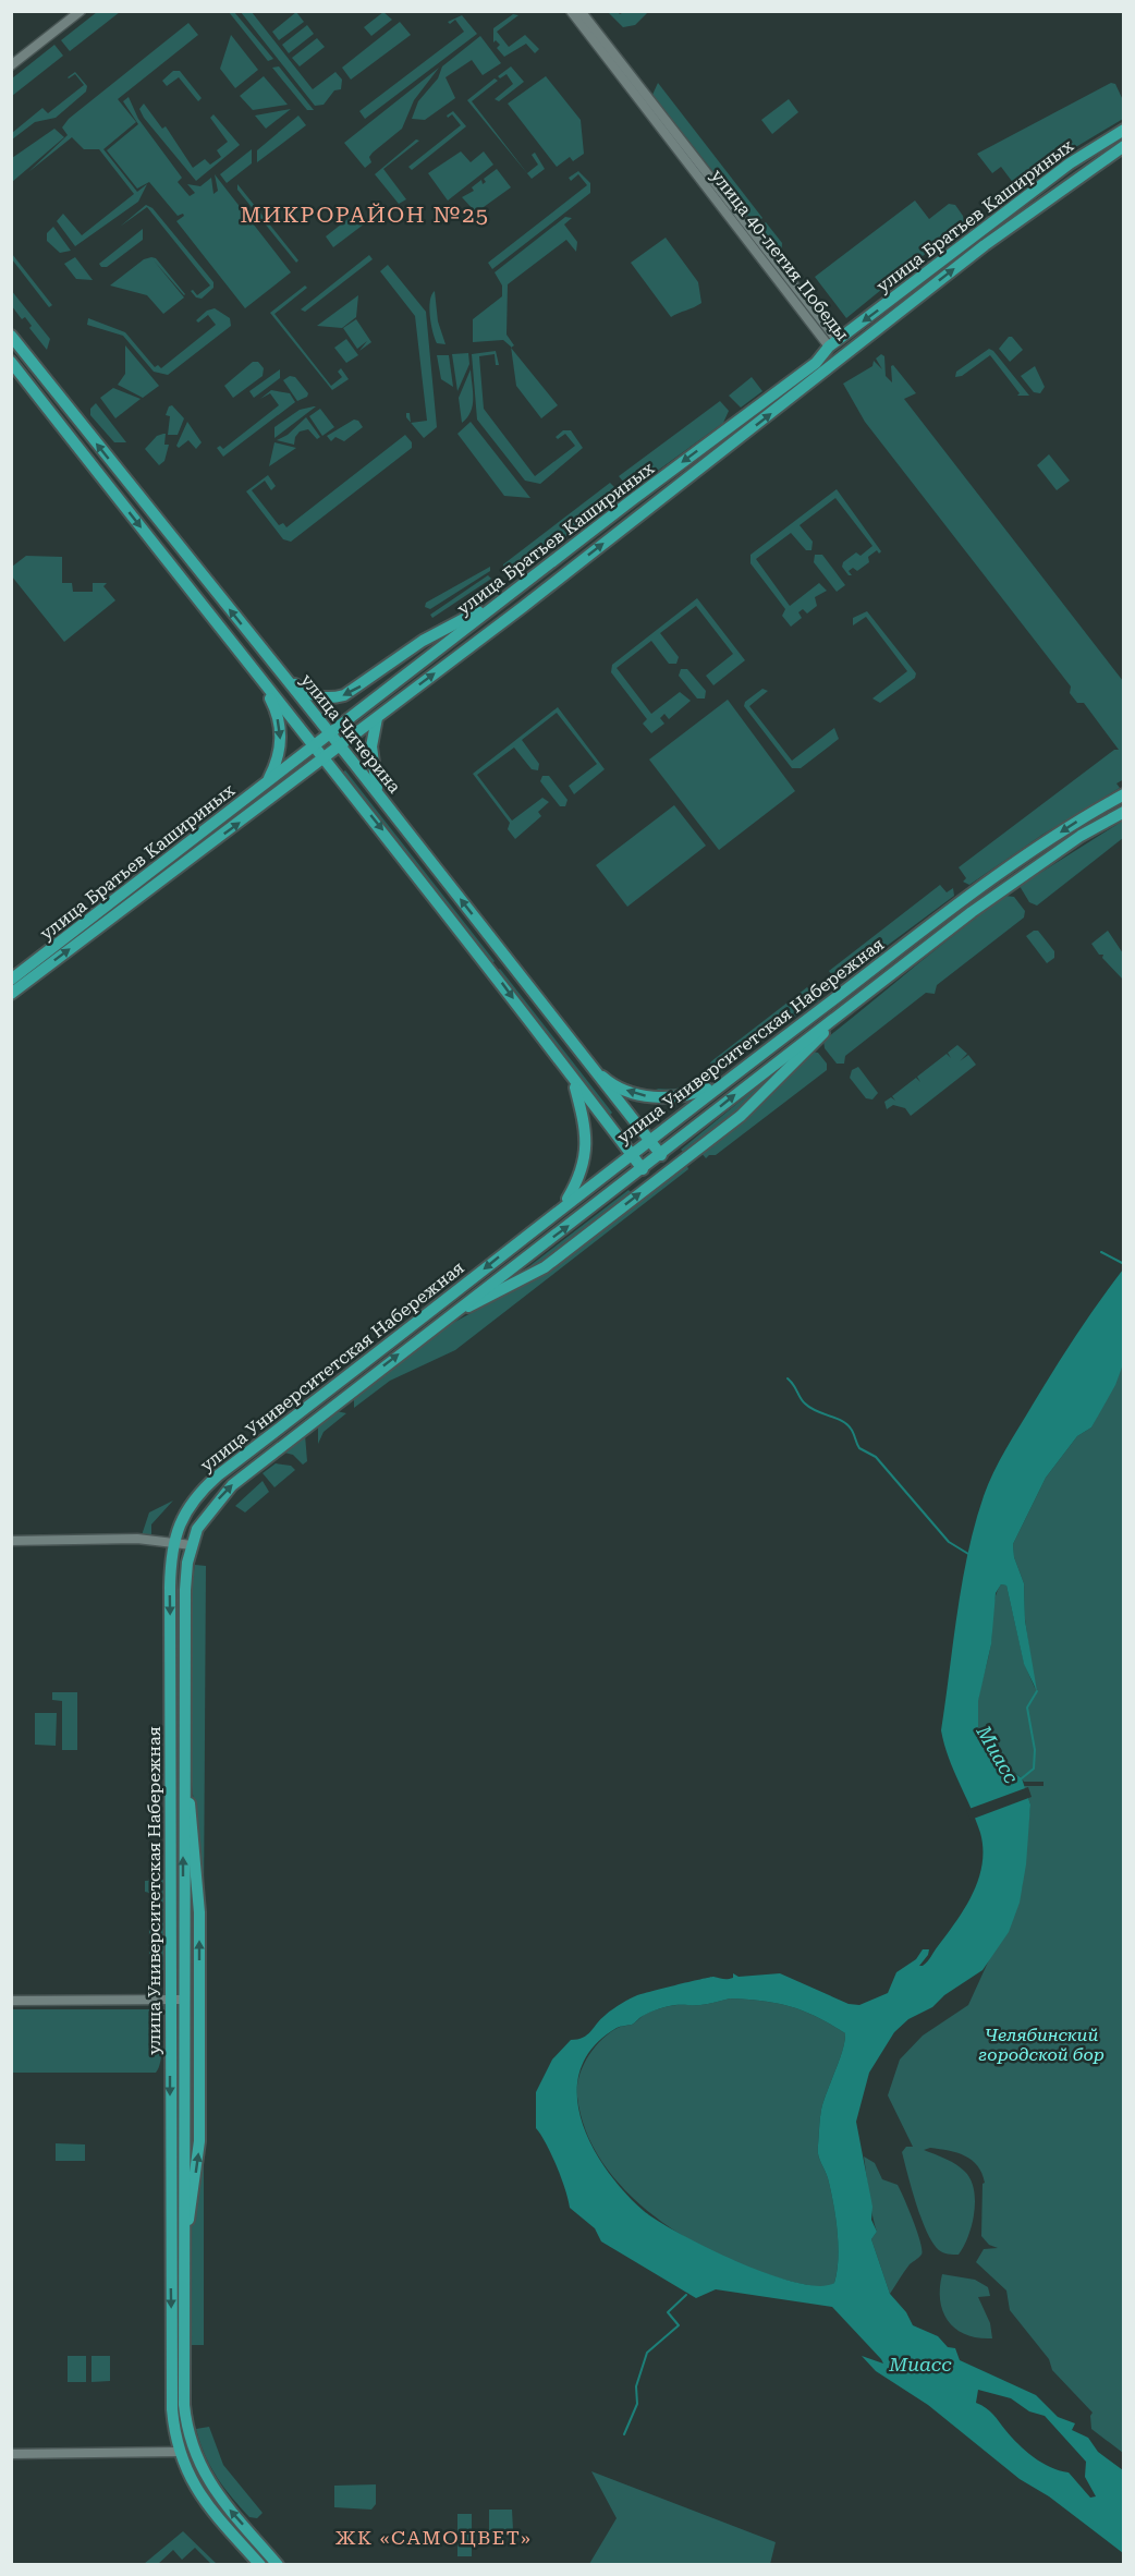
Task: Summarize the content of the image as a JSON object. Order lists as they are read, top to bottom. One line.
{"streets":{"main road":["улица Братьев Кашириных","улица 40-летия Победы","улица Чичерина","улица Университетская Набережная"]},"crossings":[["улица Братьев Кашириных","улица 40-летия Победы"],["улица Братьев Кашириных","улица Чичерина"],["улица Чичерина","улица Университетская Набережная"]],"districts":["МИКРОРАЙОН №25","ЖК «САМОЦВЕТ»"],"water":["Миасс"],"parks":["Челябинский городской бор"]}
